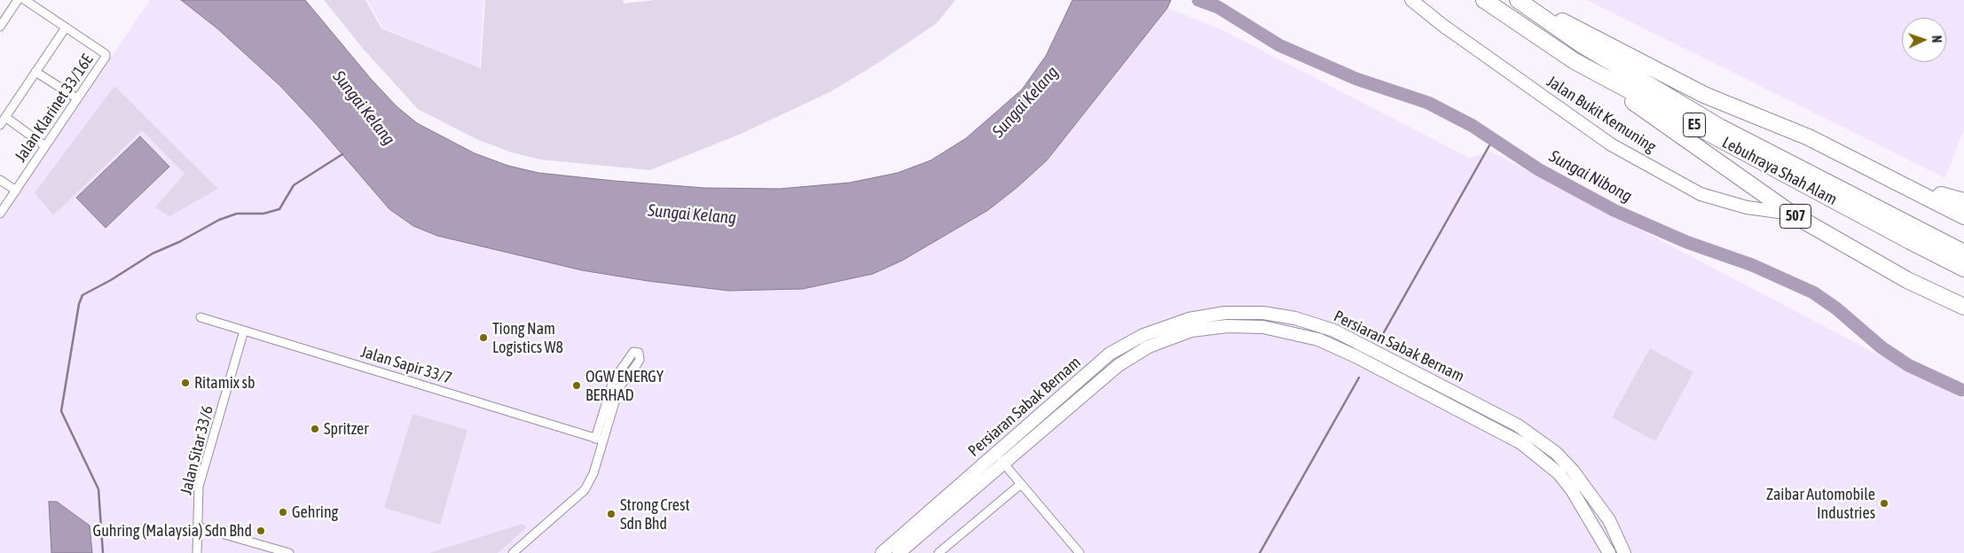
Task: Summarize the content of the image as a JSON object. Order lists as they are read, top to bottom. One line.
{"streets":{"highway":["E5","Lebuhraya Shah Alam","507"],"street":["Jalan Klarinet 33/16E","Jalan Bukit Kemuning","Persiaran Sabak Bernam","Jalan Sapir 33/7","Jalan Sitar 33/6"]},"crossings":[["Jalan Bukit Kemuning","507"],["Lebuhraya Shah Alam","507"],["Jalan Sapir 33/7","Jalan Sitar 33/6"]],"water":["Sungai Kelang","Sungai Nibong"],"places":["Tiong Nam Logistics W8","Ritamix sb","OGW ENERGY BERHAD","Spritzer","Zaibar Automobile Industries","Gehring","Strong Crest Sdn Bhd","Guhring (Malaysia) Sdn Bhd"],"north":"right"}
